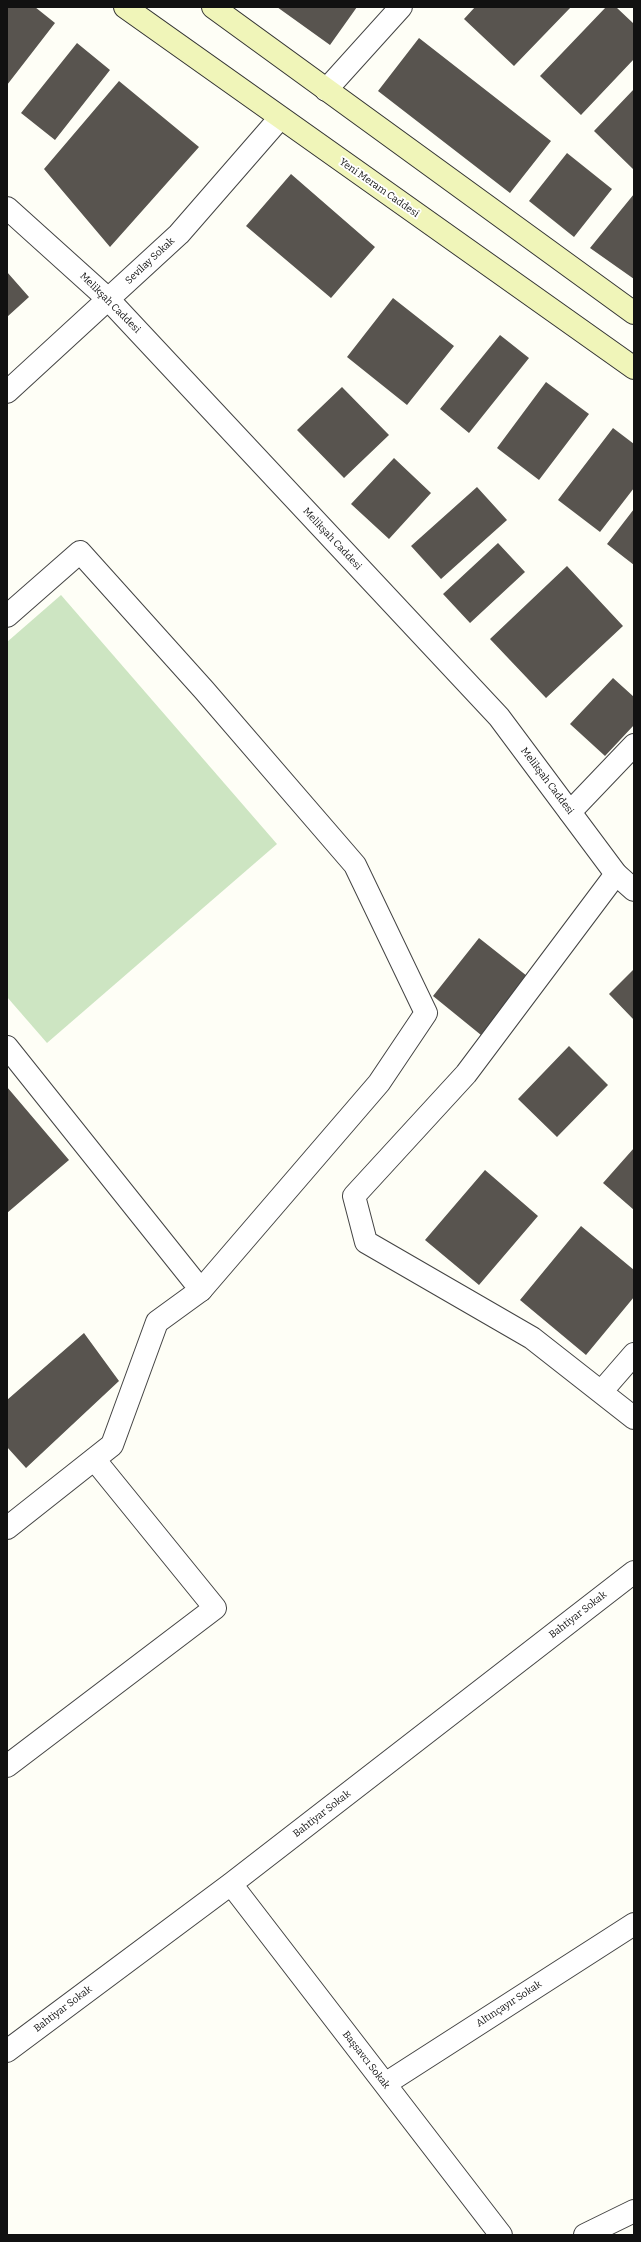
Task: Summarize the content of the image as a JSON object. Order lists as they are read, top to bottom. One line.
{"streets":{"main road":["Yeni Meram Caddesi"],"street":["Sevilay Sokak","Melikşah Caddesi","Bahtiyar Sokak","Altınçayır Sokak","Başsavcı Sokak"]},"crossings":[["Yeni Meram Caddesi","Sevilay Sokak"],["Sevilay Sokak","Melikşah Caddesi"],["Bahtiyar Sokak","Başsavcı Sokak"],["Altınçayır Sokak","Başsavcı Sokak"]]}
